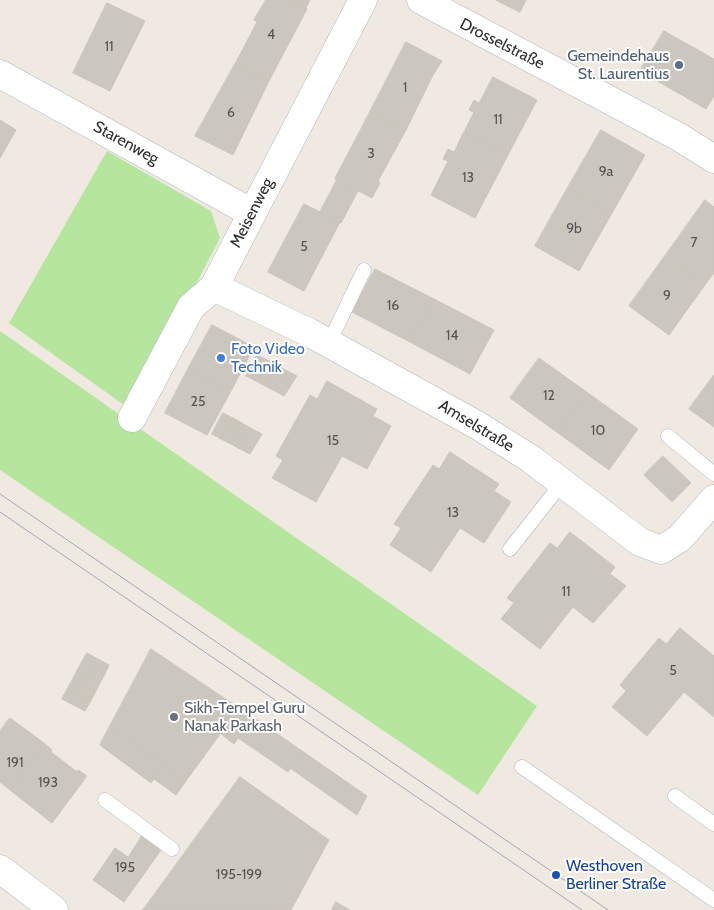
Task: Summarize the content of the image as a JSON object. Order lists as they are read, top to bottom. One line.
{"streets":{"street":["Drosselstraße","Starenweg","Meisenweg","Amselstraße"]},"crossings":[["Starenweg","Meisenweg"],["Meisenweg","Amselstraße"]],"places":["Gemeindehaus St. Laurentius","Foto Video Technik","Sikh-Tempel Guru Nanak Parkash","Westhoven Berliner Straße"],"house_numbers":["4","11","1","6","11","3","9a","13","9b","7","5","9","16","14","12","25","10","15","13","11","5","191","193","195","195-199"]}
